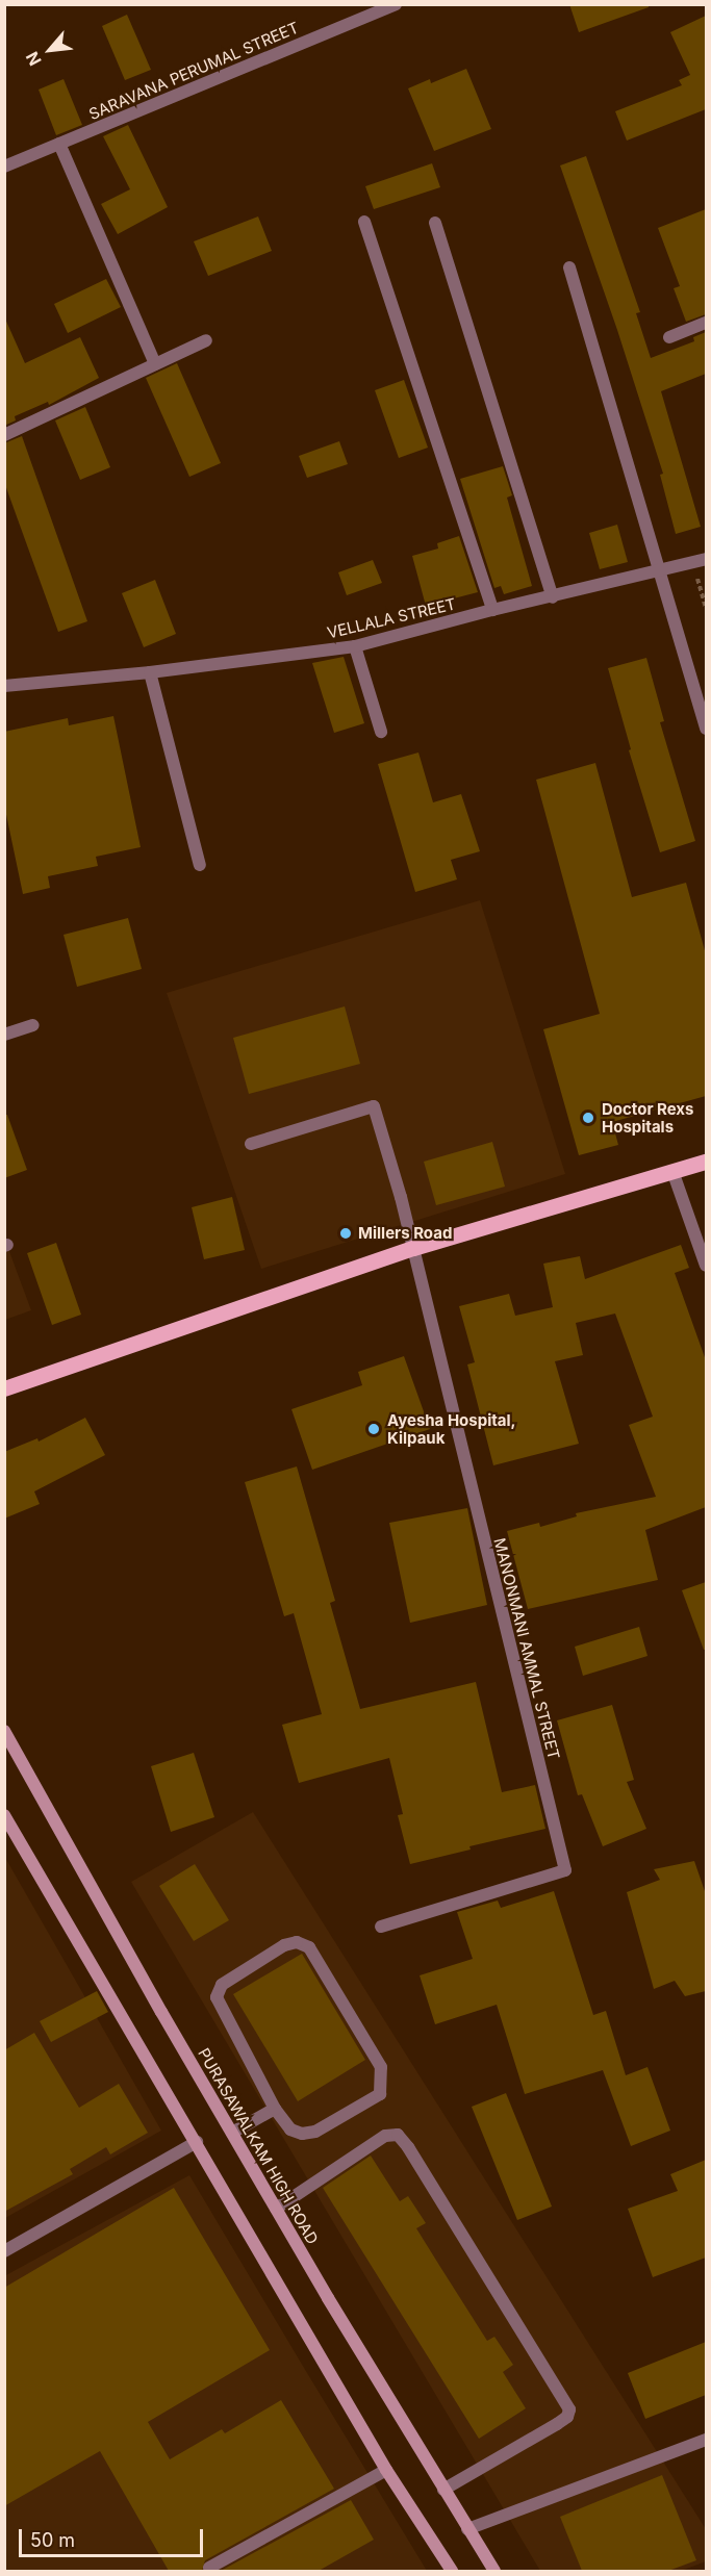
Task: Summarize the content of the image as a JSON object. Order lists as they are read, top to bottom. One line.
{"streets":{"main road":["PURASAWALKAM HIGH ROAD"],"street":["SARAVANA PERUMAL STREET","VELLALA STREET","MANONMANI AMMAL STREET"]},"places":["Doctor Rexs Hospitals","Millers Road","Ayesha Hospital, Kilpauk"],"scale_bar":"50 m","north":"bottom left"}
